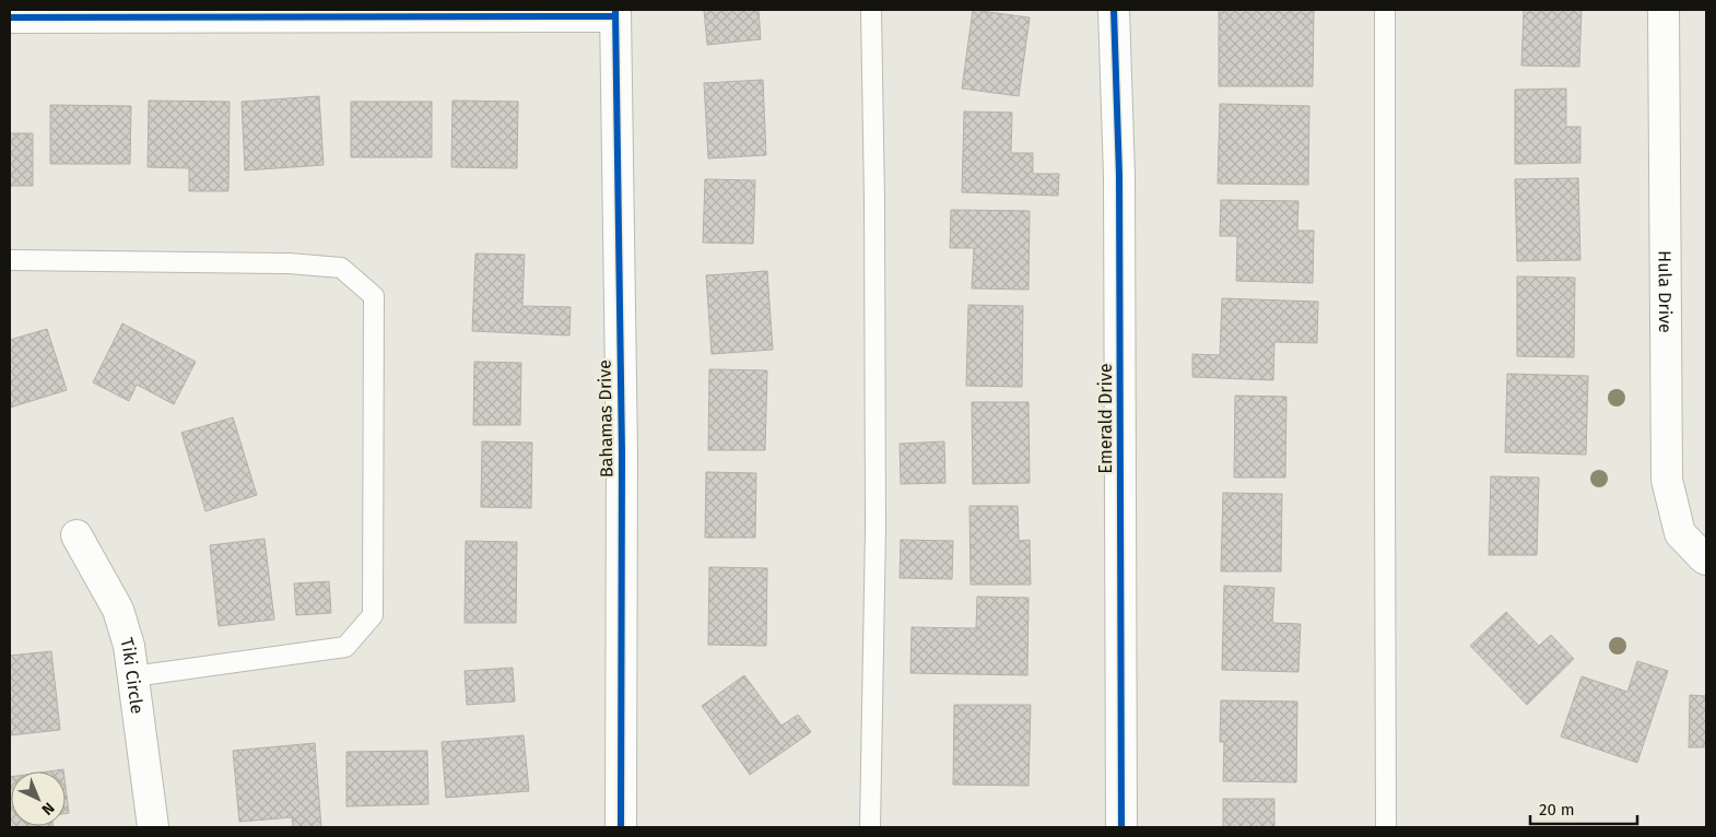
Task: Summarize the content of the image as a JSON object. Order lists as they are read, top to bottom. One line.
{"streets":{"street":["Hula Drive","Bahamas Drive","Emerald Drive","Tiki Circle"]},"scale_bar":"20 m","north":"bottom right"}
